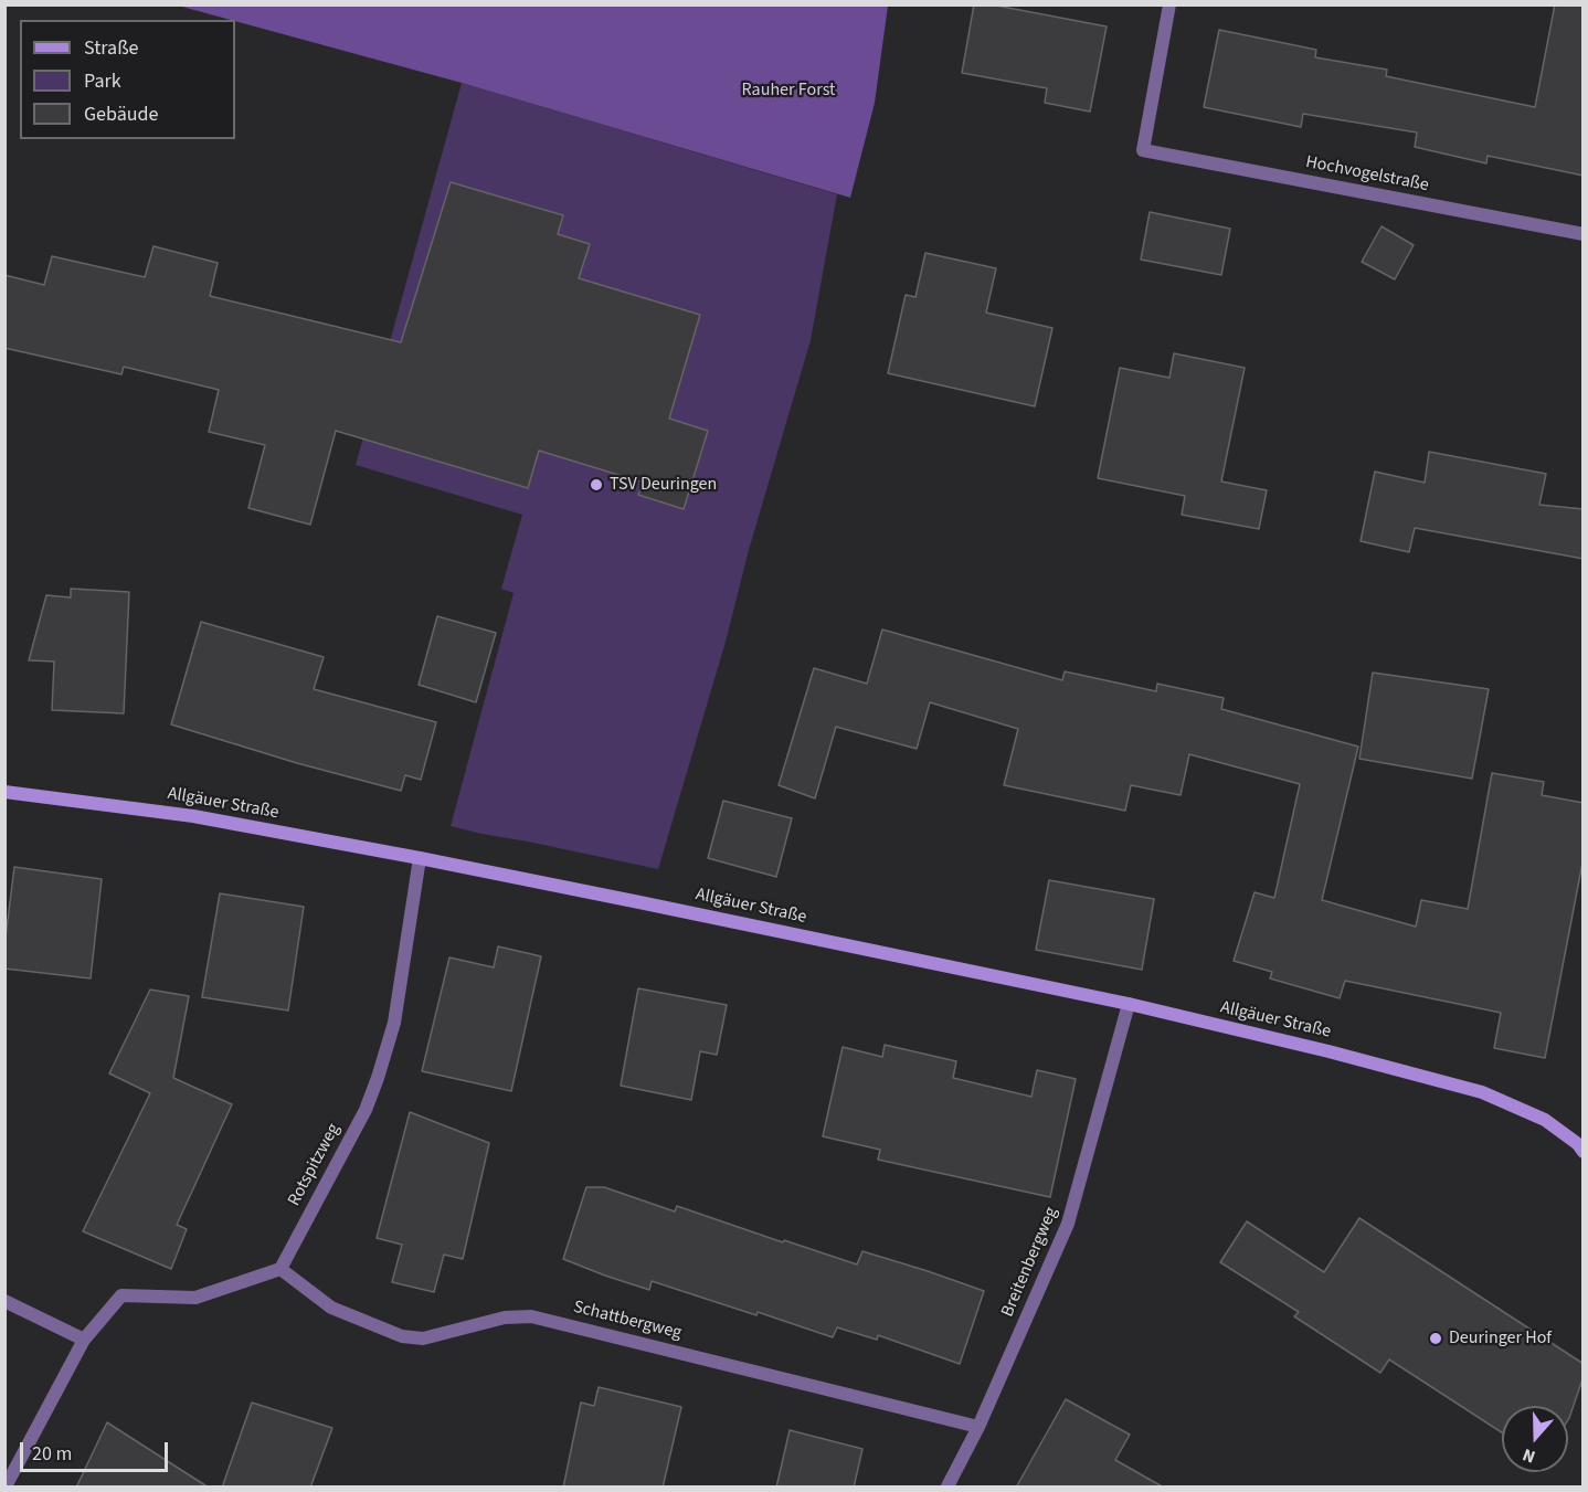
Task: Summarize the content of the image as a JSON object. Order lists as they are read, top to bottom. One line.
{"streets":{"street":["Hochvogelstraße","Allgäuer Straße","Rotspitzweg","Breitenbergweg","Schattbergweg"]},"crossings":[["Allgäuer Straße","Rotspitzweg"],["Allgäuer Straße","Breitenbergweg"],["Rotspitzweg","Schattbergweg"],["Breitenbergweg","Schattbergweg"]],"parks":["Rauher Forst"],"places":["TSV Deuringen","Deuringer Hof"],"legend":["Straße","Park","Gebäude"],"scale_bar":"20 m","north":"bottom"}
